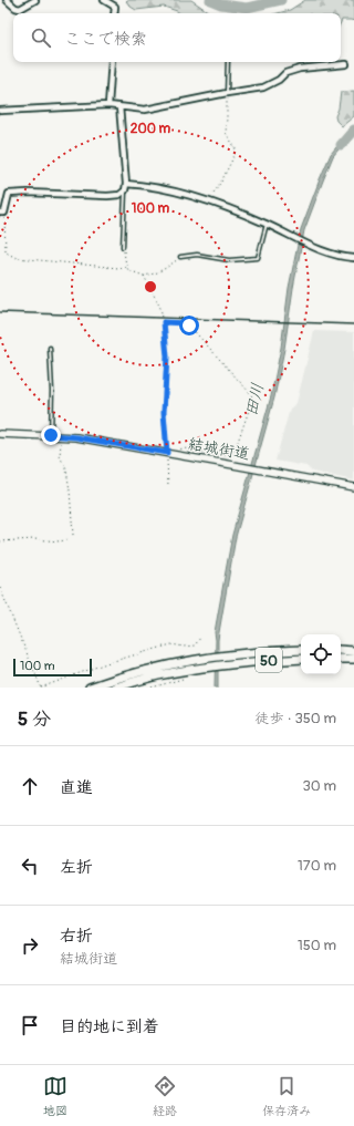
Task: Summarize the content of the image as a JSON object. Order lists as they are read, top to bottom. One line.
{"streets":{"highway":["50"],"street":["結城街道"]},"water":["田川"],"scale_bar":"100 m","page":{"search":"ここで検索","scale":"100 m","heading":["5 分","徒歩 · 350 m"],"list":[["直進","30 m"],["左折","170 m"],["右折","結城街道","150 m"],"目的地に到着"],"nav":["地図","経路","保存済み"]},"rings":["200 m","100 m"]}
